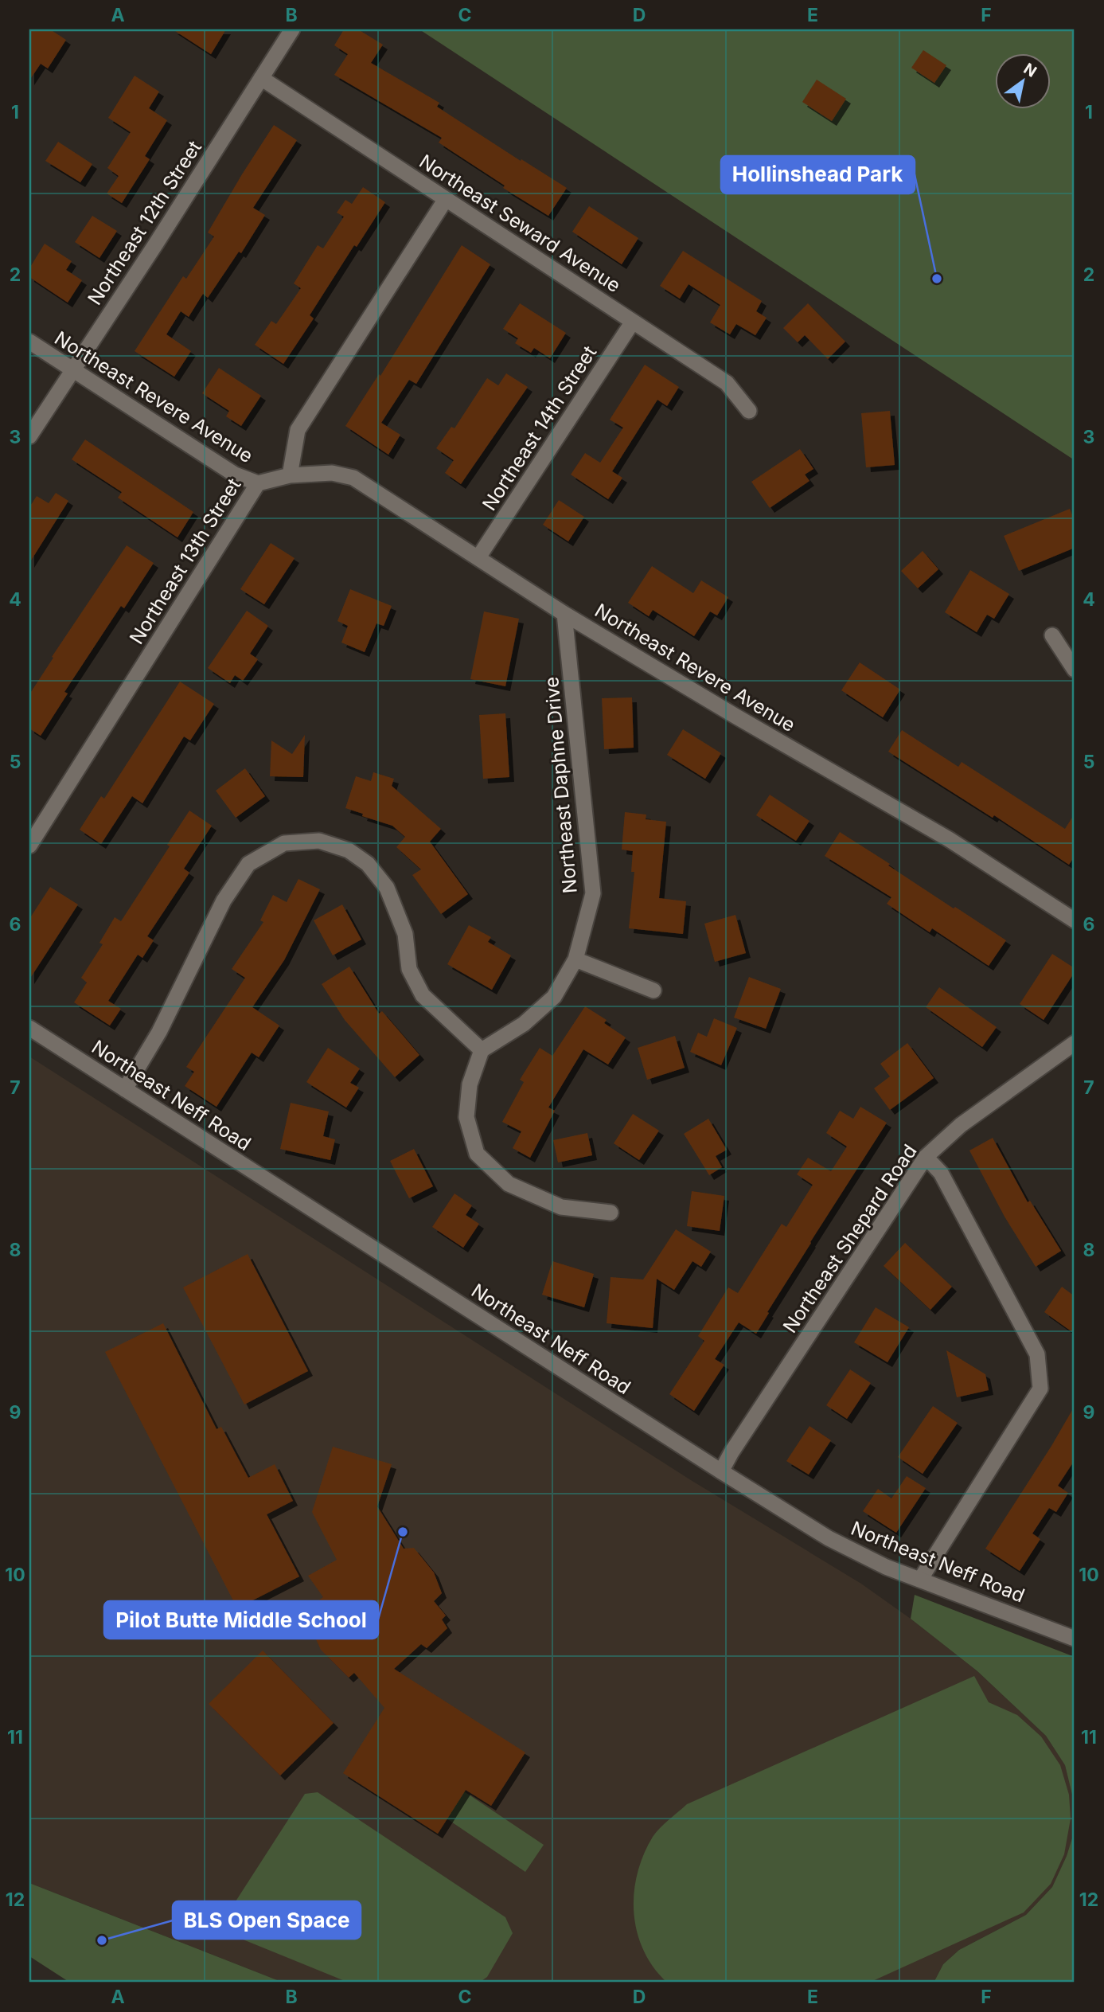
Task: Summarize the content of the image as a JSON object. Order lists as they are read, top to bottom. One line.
{"streets":{"street":["Northeast 12th Street","Northeast Seward Avenue","Northeast Revere Avenue","Northeast 14th Street","Northeast 13th Street","Northeast Daphne Drive","Northeast Neff Road","Northeast Shepard Road"]},"crossings":[["Northeast 12th Street","Northeast Seward Avenue"],["Northeast 12th Street","Northeast Revere Avenue"],["Northeast Seward Avenue","Northeast 14th Street"],["Northeast Revere Avenue","Northeast 14th Street"],["Northeast Revere Avenue","Northeast 13th Street"],["Northeast Revere Avenue","Northeast Daphne Drive"],["Northeast Neff Road","Northeast Shepard Road"]],"places":["Hollinshead Park","Pilot Butte Middle School","BLS Open Space"],"north":"top right","grid":{"columns":["A","B","C","D","E","F"],"rows":["1","2","3","4","5","6","7","8","9","10","11","12"]}}
